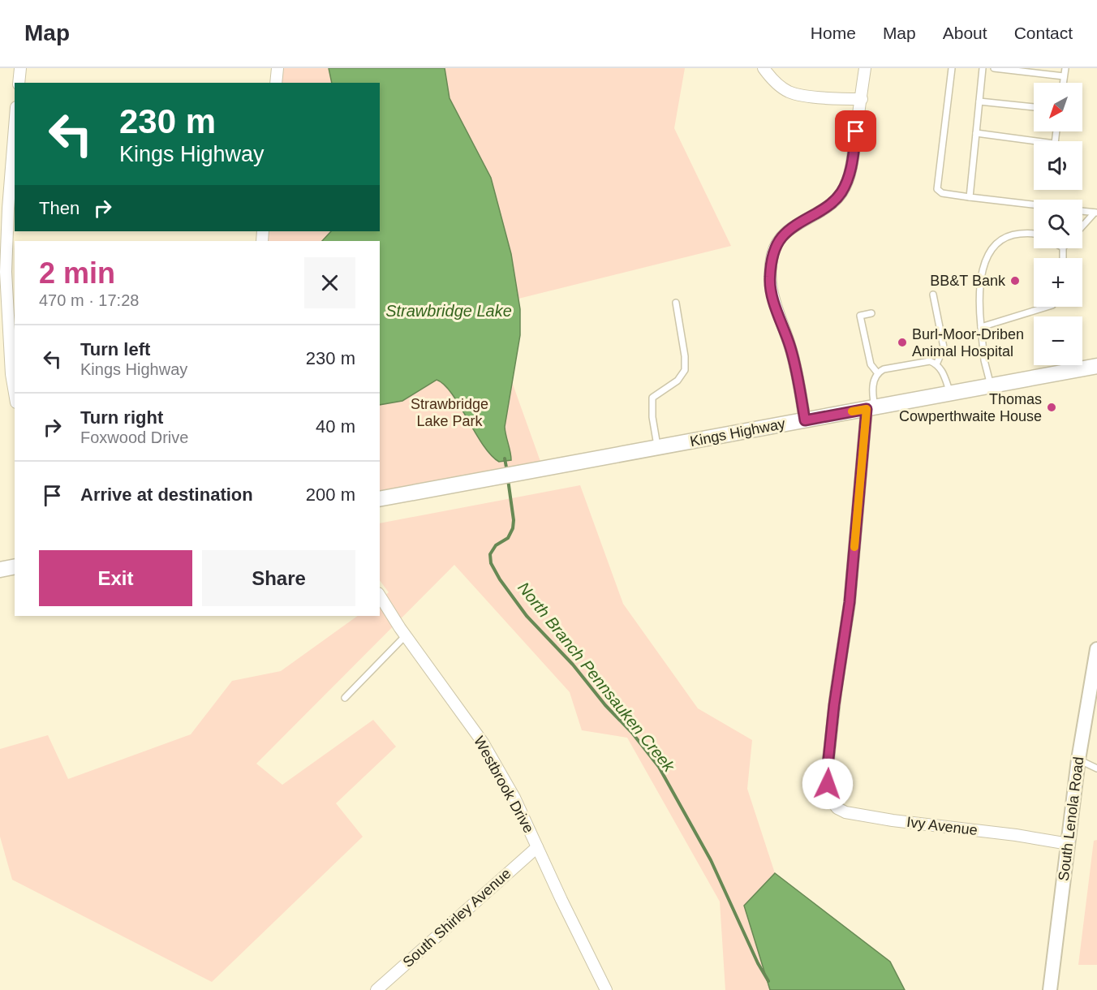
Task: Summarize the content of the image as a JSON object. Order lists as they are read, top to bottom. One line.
{"streets":{"main road":["Kings Highway"],"street":["Westbrook Drive","South Lenola Road","Ivy Avenue","South Shirley Avenue"]},"crossings":[["Kings Highway","Ivy Avenue"],["Westbrook Drive","South Shirley Avenue"],["South Lenola Road","Ivy Avenue"]],"water":["Strawbridge Lake","North Branch Pennsauken Creek"],"parks":["Strawbridge Lake Park"],"places":["BB&T Bank","Burl-Moor-Driben Animal Hospital","Thomas Cowperthwaite House"],"north":"bottom left","page":{"header":"Map","nav":["Home","Map","About","Contact"],"map_buttons":["+","−"],"turn":["230 m","Kings Highway"],"then":"Then","heading":["2 min","470 m · 17:28"],"list":[{"name":"Turn left","note":"Kings Highway","value":"230 m"},{"name":"Turn right","note":"Foxwood Drive","value":"40 m"},{"name":"Arrive at destination","value":"200 m"}],"buttons":["Exit","Share"]}}
